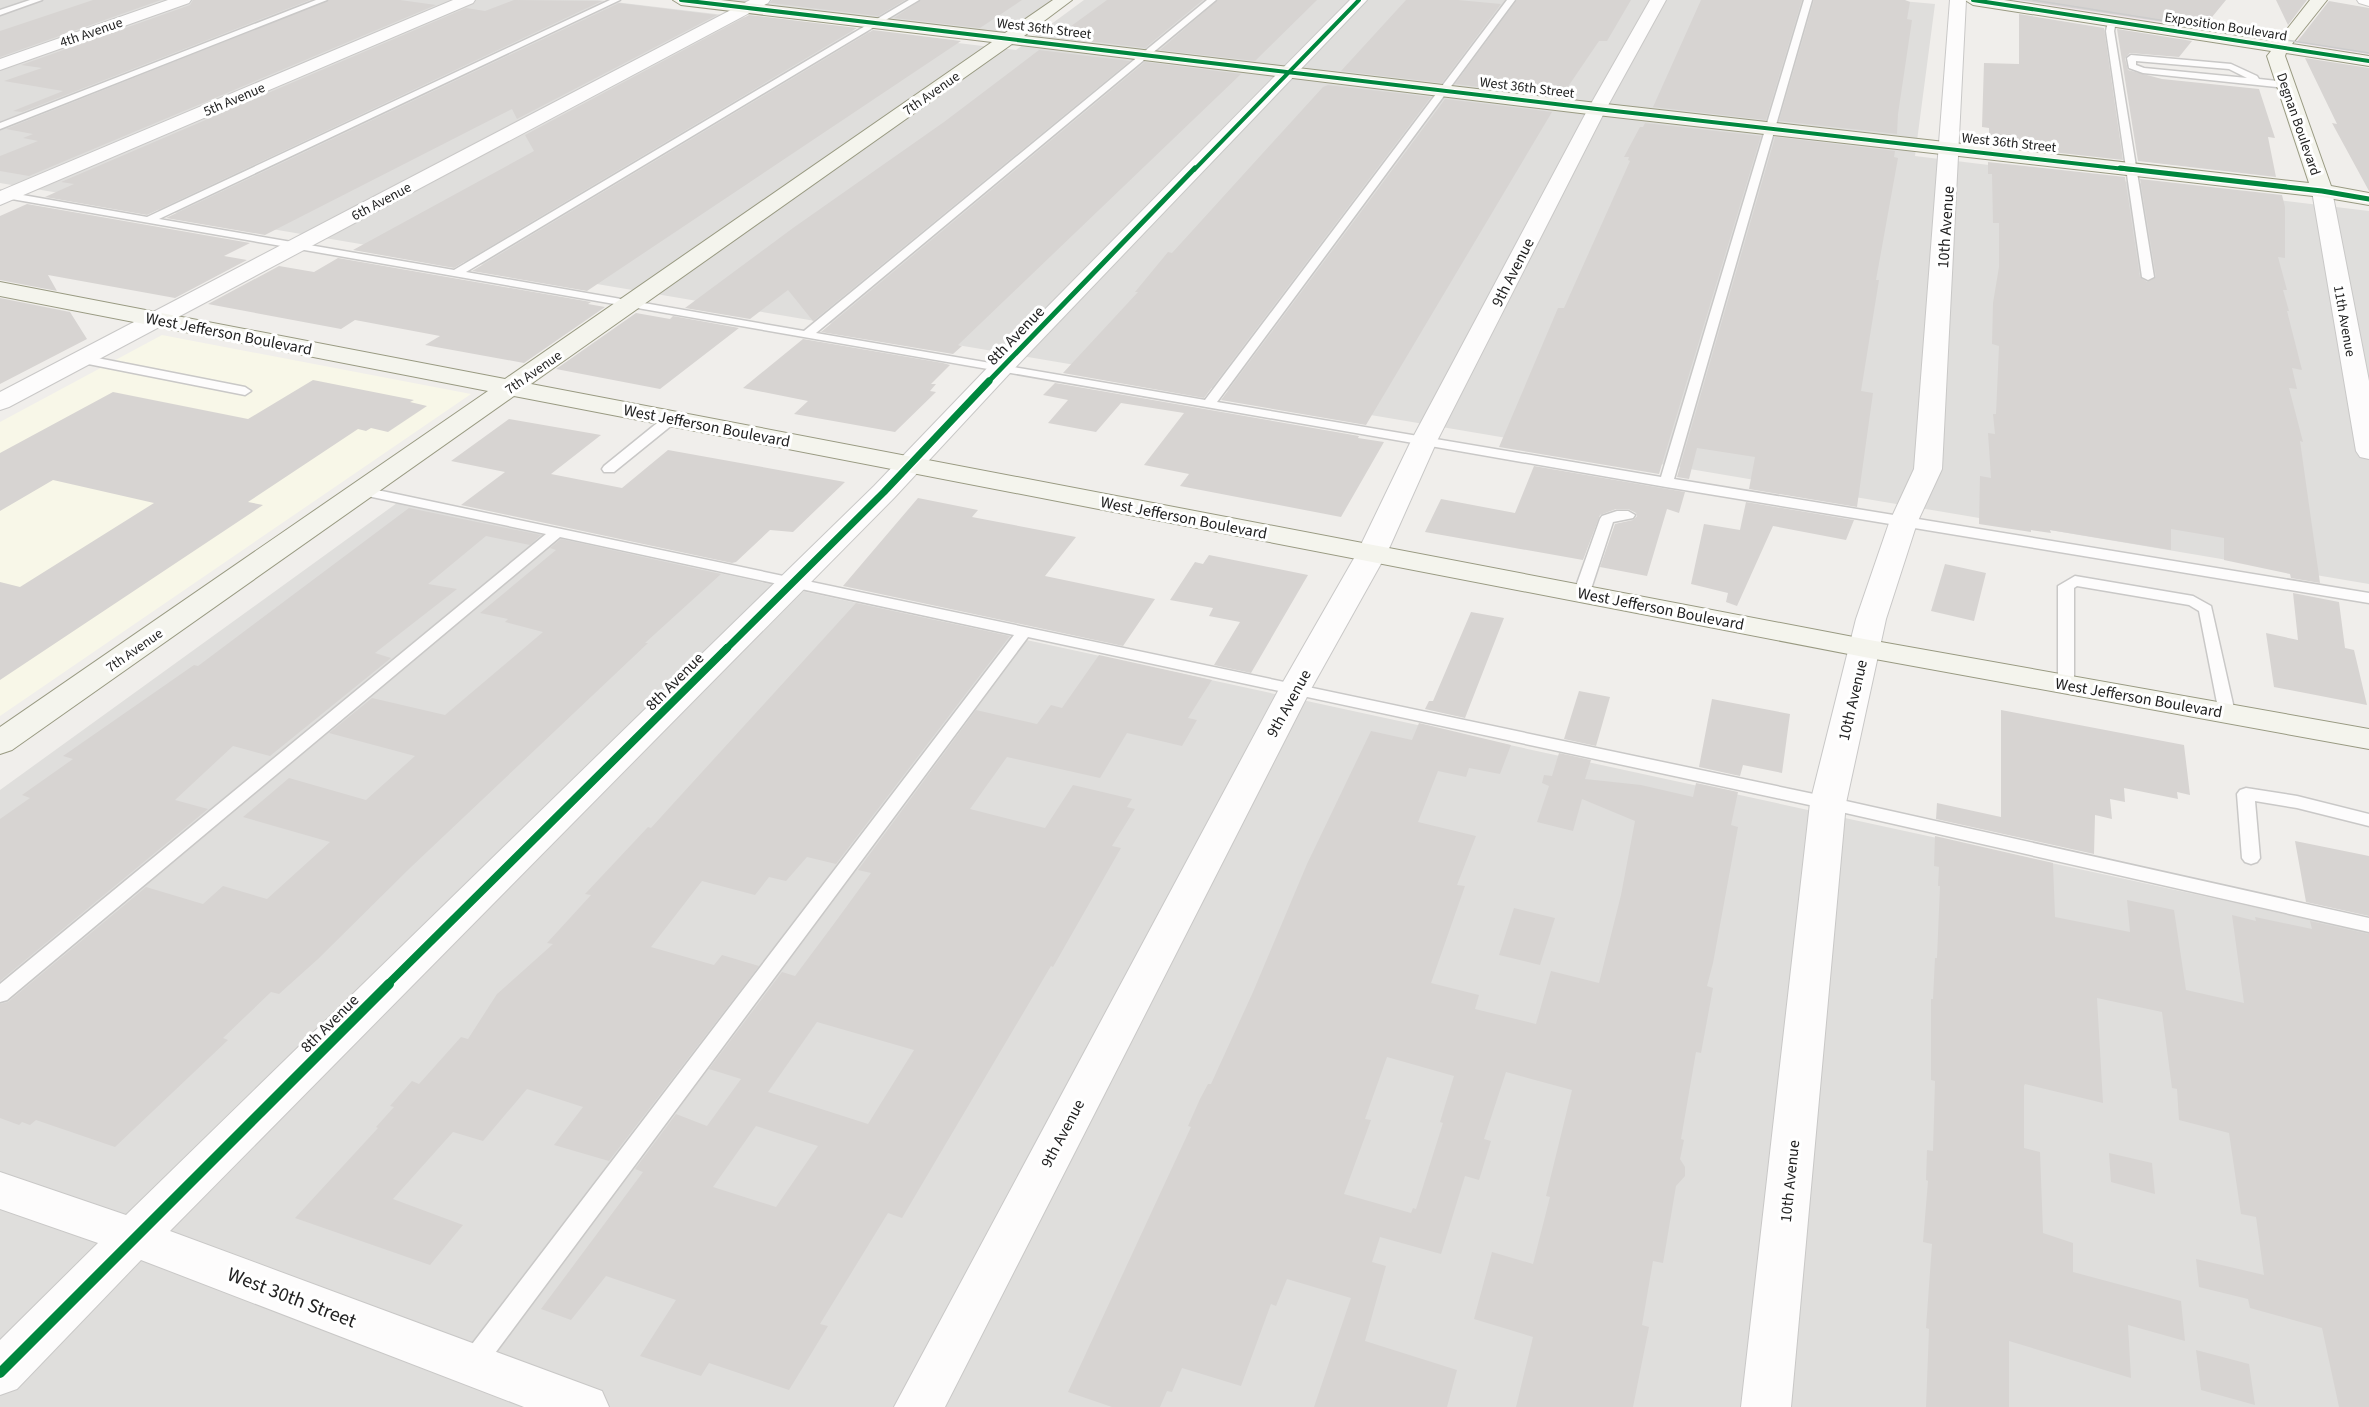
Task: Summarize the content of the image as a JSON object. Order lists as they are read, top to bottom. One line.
{"streets":{"street":["Exposition Boulevard","West 36th Street","4th Avenue","7th Avenue","5th Avenue","Degnan Boulevard","6th Avenue","10th Avenue","9th Avenue","11th Avenue","West Jefferson Boulevard","8th Avenue","West 30th Street"]},"crossings":[["Exposition Boulevard","Degnan Boulevard"],["West 36th Street","7th Avenue"],["West 36th Street","Degnan Boulevard"],["West 36th Street","6th Avenue"],["West 36th Street","10th Avenue"],["West 36th Street","9th Avenue"],["West 36th Street","11th Avenue"],["West 36th Street","8th Avenue"],["7th Avenue","West Jefferson Boulevard"],["Degnan Boulevard","11th Avenue"],["6th Avenue","West Jefferson Boulevard"],["10th Avenue","West Jefferson Boulevard"],["9th Avenue","West Jefferson Boulevard"],["West Jefferson Boulevard","8th Avenue"],["8th Avenue","West 30th Street"]]}
